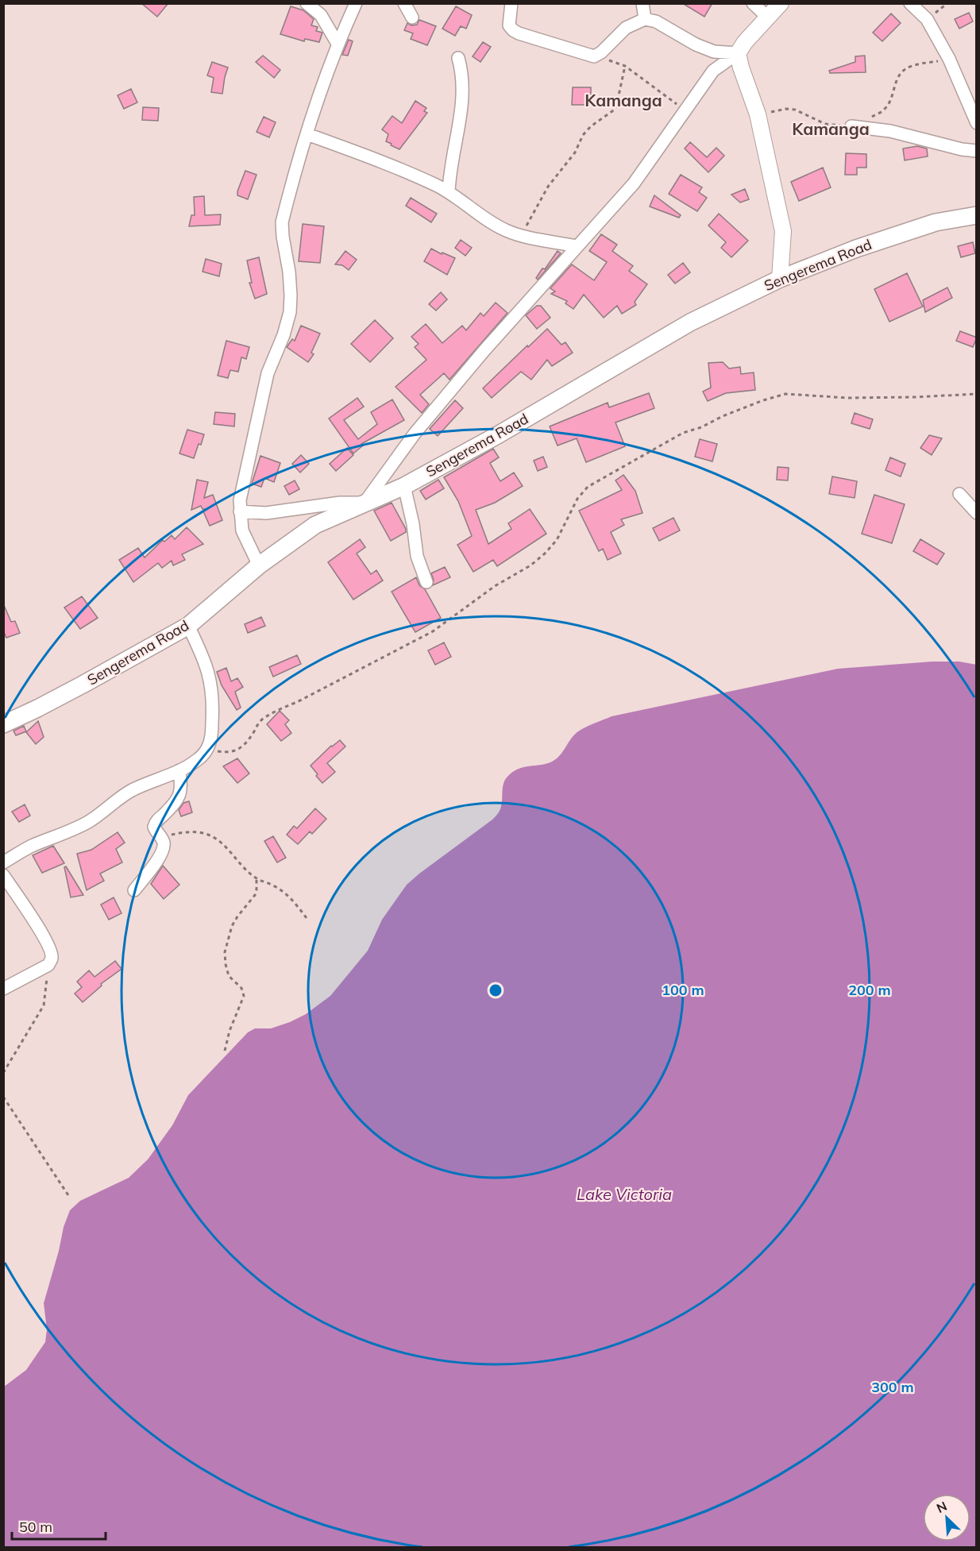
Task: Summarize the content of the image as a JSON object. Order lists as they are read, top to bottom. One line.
{"streets":{"main road":["Sengerema Road"]},"districts":["Kamanga","Kamanga"],"water":["Lake Victoria"],"scale_bar":"50 m","north":"top left","rings":["100 m","200 m","300 m"]}
